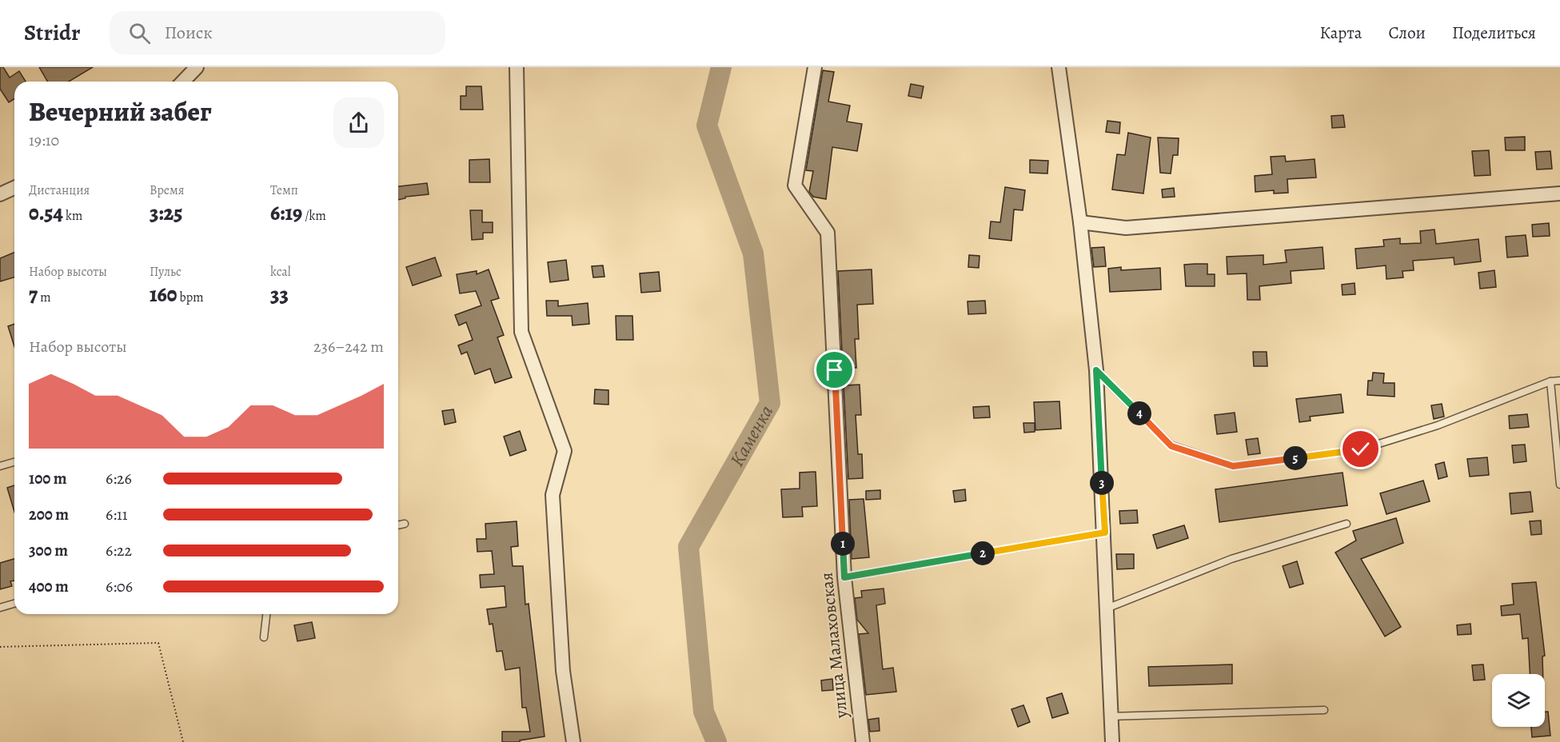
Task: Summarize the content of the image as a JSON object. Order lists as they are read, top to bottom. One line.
{"streets":{"street":["улица Малаховская"]},"water":["Каменка"],"page":{"header":"Stridr","search":"Поиск","nav":["Карта","Слои","Поделиться"],"heading":["Вечерний забег","19:10"],"stats":[["Дистанция","0.54 km"],["Время","3:25"],["Темп","6:19 /km"],["Набор высоты","7 m"],["Пульс","160 bpm"],["kcal","33"]],"chart":["Набор высоты","236–242 m"],"pins":["4","5","3","1","2"],"list":[{"name":"100 m","note":"6:26"},{"name":"200 m","note":"6:11"},{"name":"300 m","note":"6:22"},{"name":"400 m","note":"6:06"}]}}
